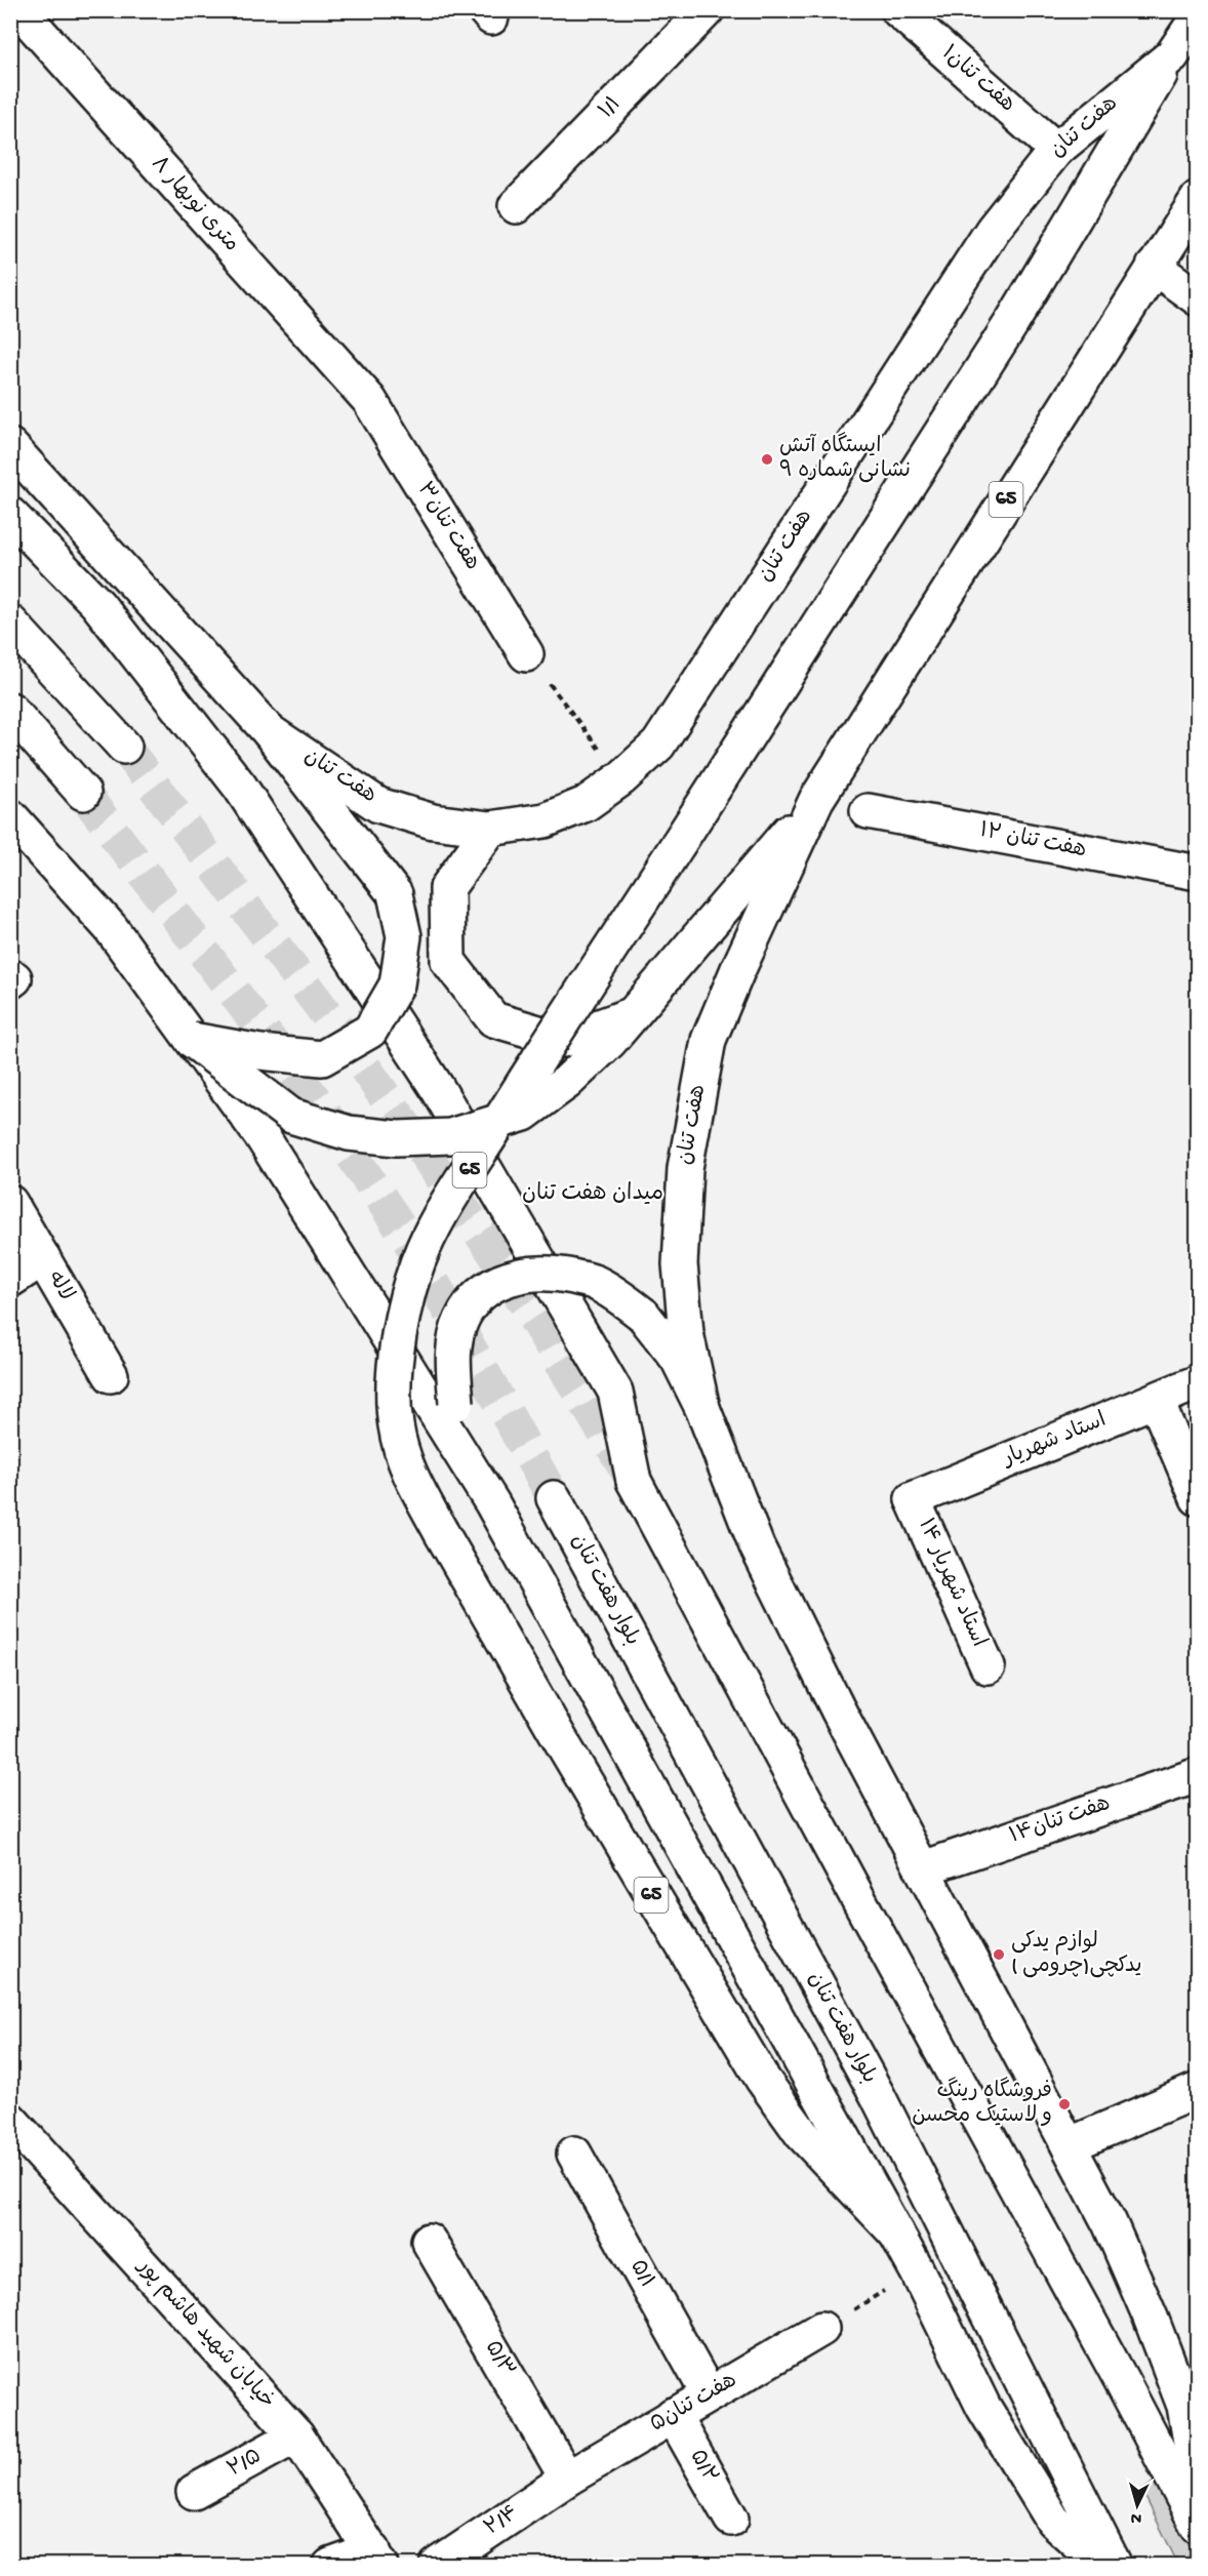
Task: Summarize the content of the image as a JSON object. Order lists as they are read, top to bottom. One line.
{"streets":{"main road":["هفت تنان۱","۱/۱","هفت تنان","۸ متری نوبهار","65","هفت تنان۳","هفت تنان ۱۲","لاله ‍","استاد شهریار","استاد شهریار ۱۴","بلوار هفت تنان","هفت تنان۱۴","۵/۱","خیابان شهید هاشم پور","۵/۳","هفت تنان۵","۲/۵","۵/۲","۲/۴"]},"crossings":[["هفت تنان۱","هفت تنان"],["هفت تنان","65"],["۸ متری نوبهار","هفت تنان۳"],["65","هفت تنان۱۴"],["استاد شهریار","استاد شهریار ۱۴"],["۵/۱","هفت تنان۵"],["خیابان شهید هاشم پور","۲/۵"],["۵/۳","هفت تنان۵"],["۵/۳","۲/۴"],["هفت تنان۵","۵/۲"],["هفت تنان۵","۲/۴"]],"districts":["میدان هفت تنان"],"places":["ایستگاه آتش نشانی شماره ۹","لوازم یدکی یدکچی(چرومی )","فروشگاه رینگ و لاستیک محسن"],"north":"bottom"}
